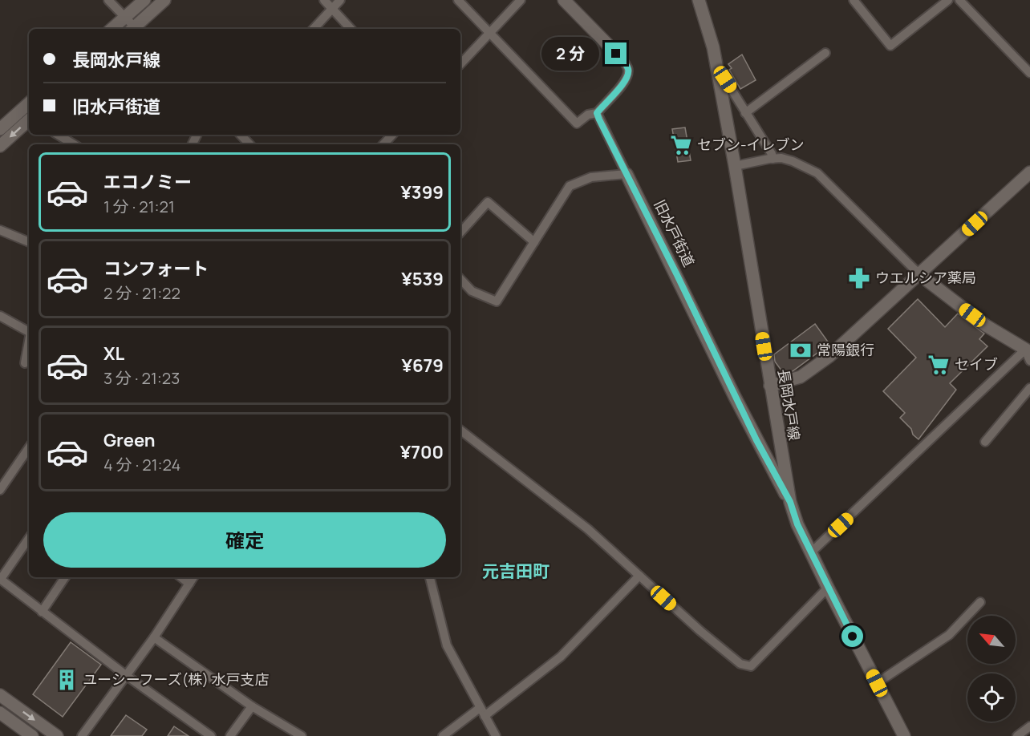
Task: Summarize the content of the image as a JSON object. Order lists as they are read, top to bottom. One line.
{"streets":{"street":["旧水戸街道","長岡水戸線"]},"crossings":[["旧水戸街道","長岡水戸線"]],"districts":["元吉田町"],"places":{"supermarket":["セブン-イレブン","セイブ"],"pharmacy":["ウエルシア薬局"],"bank":["常陽銀行"],"building":["ユーシーフーズ(株) 水戸支店"]},"north":"top left","page":{"banner":["長岡水戸線","旧水戸街道"],"bubble":"2 分","list":[{"name":"エコノミー","note":"1 分 · 21:21","value":"¥399"},{"name":"コンフォート","note":"2 分 · 21:22","value":"¥539"},{"name":"XL","note":"3 分 · 21:23","value":"¥679"},{"name":"Green","note":"4 分 · 21:24","value":"¥700"}],"buttons":"確定"}}
